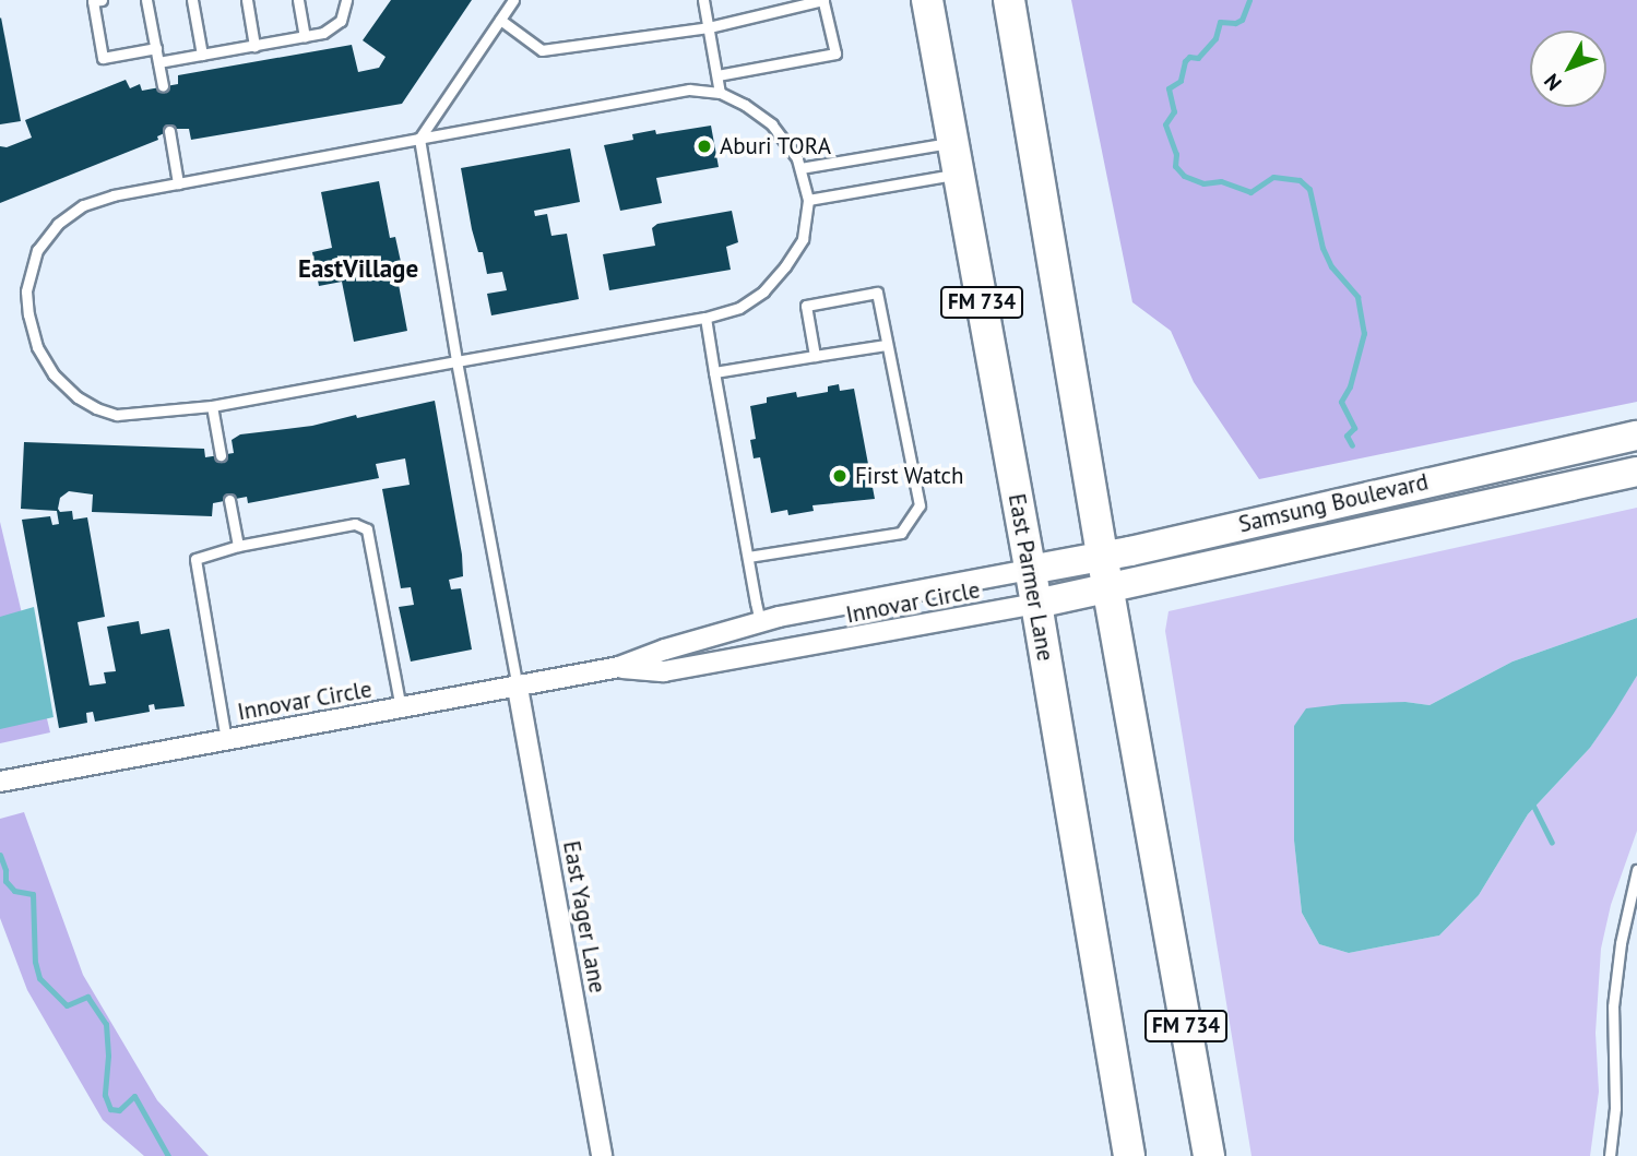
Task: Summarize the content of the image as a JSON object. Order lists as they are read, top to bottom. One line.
{"streets":{"main road":["FM 734","East Parmer Lane"],"street":["Samsung Boulevard","Innovar Circle","East Yager Lane"]},"crossings":[["FM 734","Samsung Boulevard"],["Samsung Boulevard","East Parmer Lane"],["Samsung Boulevard","Innovar Circle"],["East Parmer Lane","Innovar Circle"],["Innovar Circle","East Yager Lane"]],"districts":["EastVillage"],"places":["Aburi TORA","First Watch"],"north":"bottom left"}
